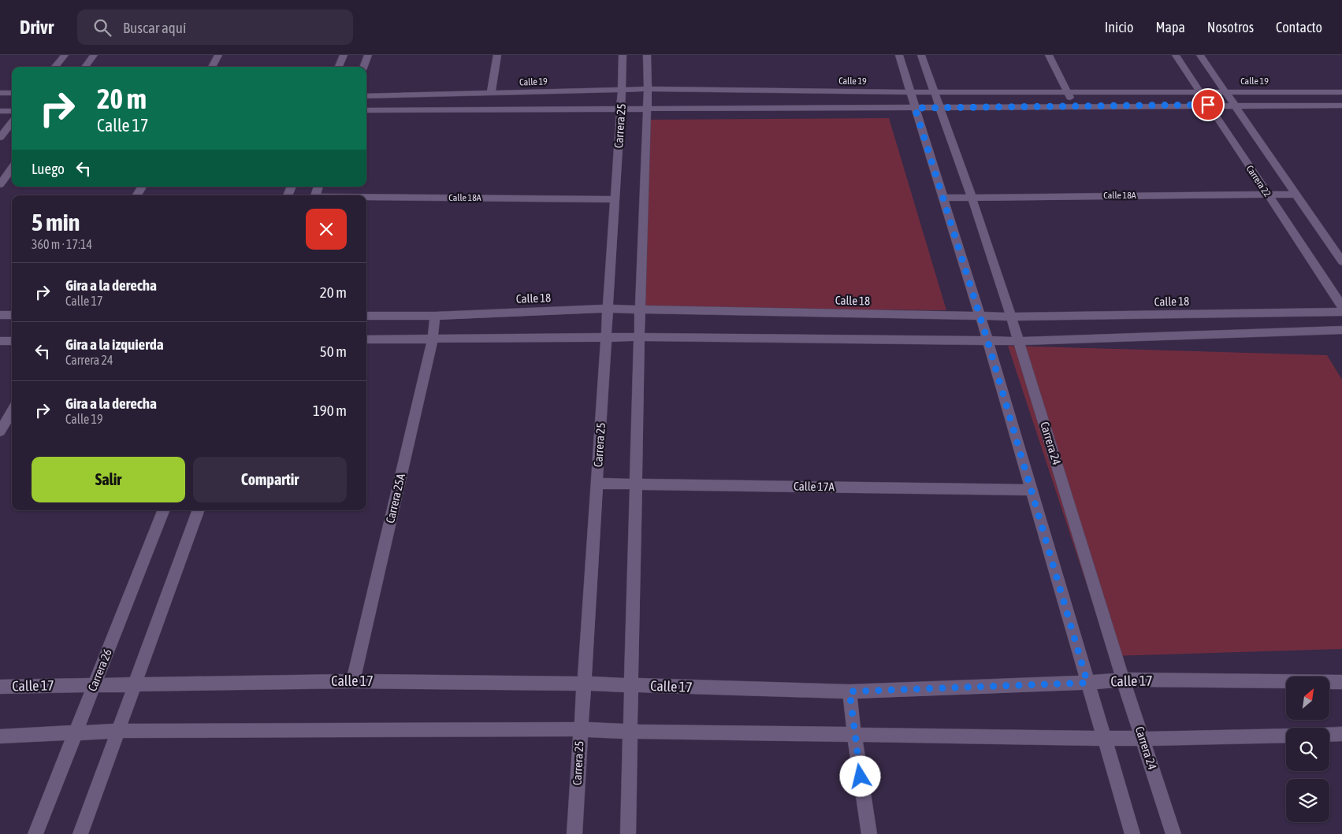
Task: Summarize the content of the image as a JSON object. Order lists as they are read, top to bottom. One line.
{"streets":{"street":["Calle 19","Carrera 25","Carrera 22","Calle 18A","Calle 18","Carrera 24","Calle 17A","Carrera 25A","Carrera 26","Calle 17"]},"crossings":[["Calle 19","Carrera 25"],["Calle 19","Carrera 22"],["Calle 19","Carrera 24"],["Carrera 25","Calle 18A"],["Carrera 25","Calle 18"],["Carrera 25","Calle 17A"],["Carrera 25","Calle 17"],["Carrera 22","Calle 18A"],["Calle 18A","Carrera 24"],["Calle 18","Carrera 24"],["Calle 18","Carrera 25A"],["Carrera 24","Calle 17"],["Carrera 25A","Calle 17"],["Carrera 26","Calle 17"]],"north":"top right","page":{"header":"Drivr","search":"Buscar aquí","nav":["Inicio","Mapa","Nosotros","Contacto"],"turn":["20 m","Calle 17"],"then":"Luego","heading":["5 min","360 m · 17:14"],"list":[{"name":"Gira a la derecha","note":"Calle 17","value":"20 m"},{"name":"Gira a la izquierda","note":"Carrera 24","value":"50 m"},{"name":"Gira a la derecha","note":"Calle 19","value":"190 m"}],"buttons":["Salir","Compartir"]}}
